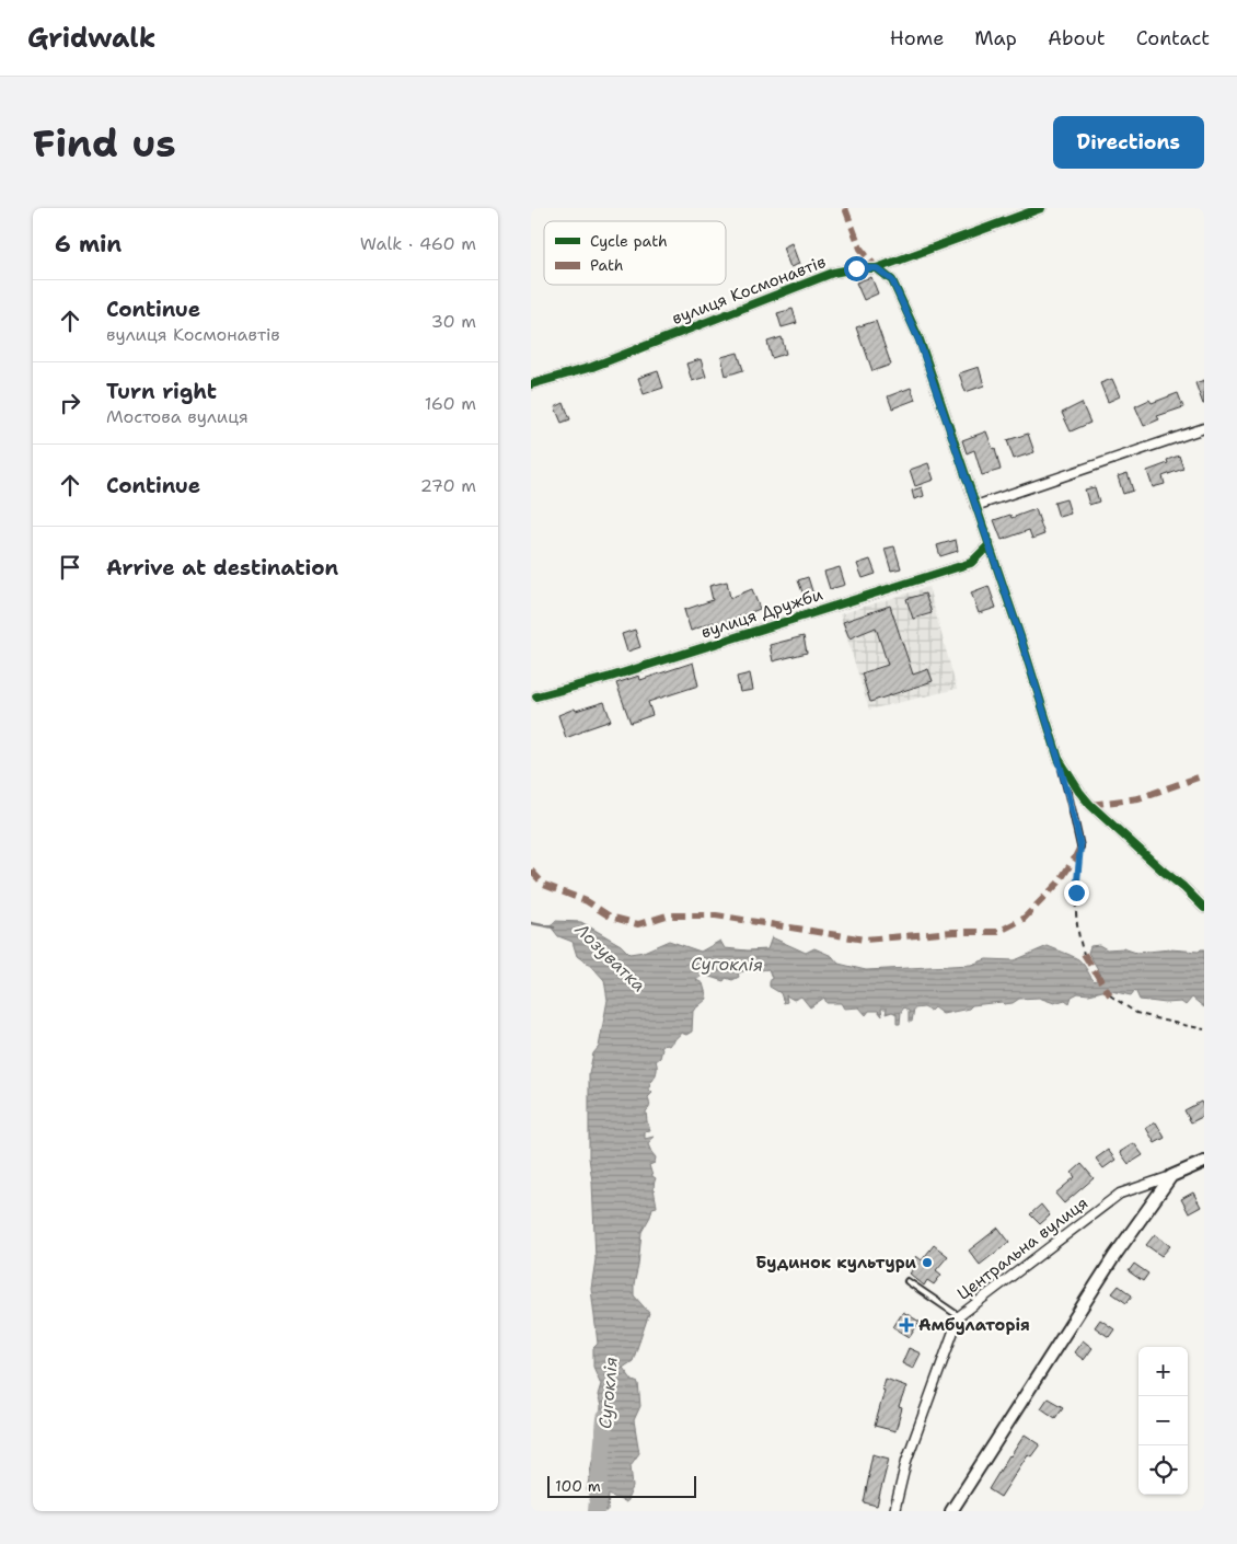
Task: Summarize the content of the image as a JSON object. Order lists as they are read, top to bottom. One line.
{"streets":{"street":["вулиця Космонавтів","вулиця Дружби","Центральна вулиця"]},"water":["Лозуватка","Сугоклія"],"places":{"other":["Будинок культури"],"health":["Амбулаторія"]},"legend":["Cycle path","Path"],"scale_bar":"100 m","page":{"header":"Gridwalk","nav":["Home","Map","About","Contact"],"buttons":"Directions","title":"Find us","heading":["6 min","Walk · 460 m"],"list":[["Continue","вулиця Космонавтів","30 m"],["Turn right","Мостова вулиця","160 m"],["Continue","270 m"],"Arrive at destination"],"map_buttons":["+","−"],"scale":"100 m"}}
